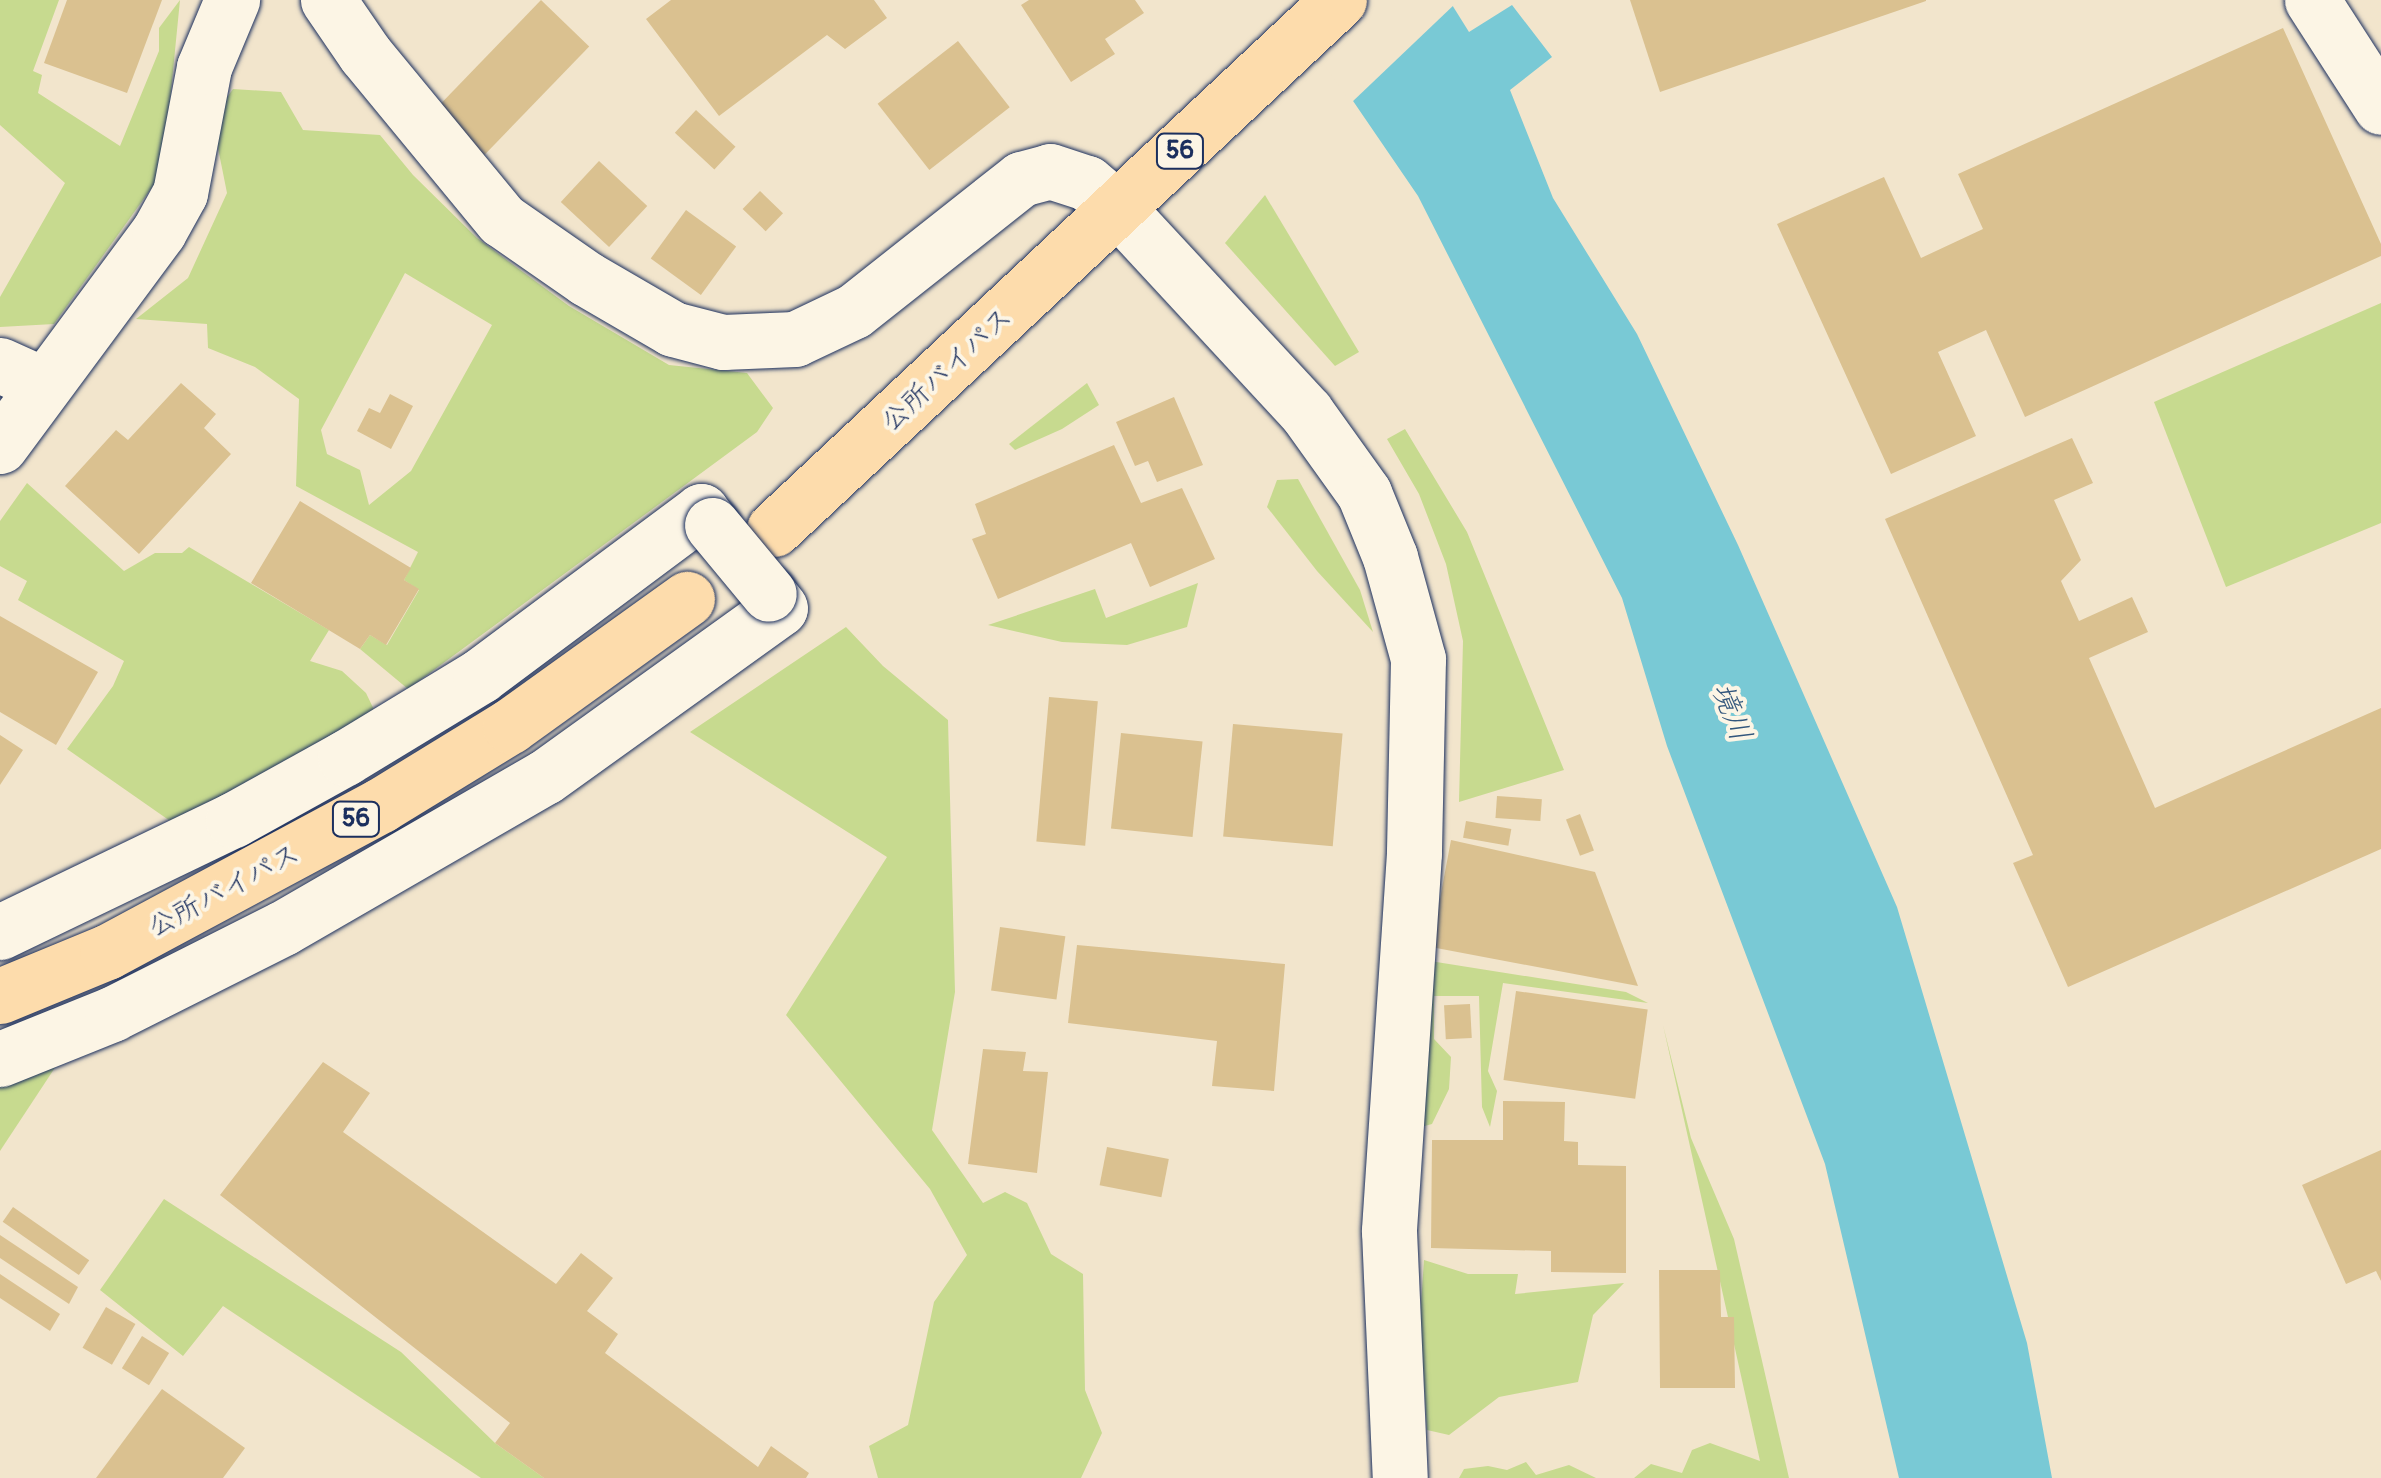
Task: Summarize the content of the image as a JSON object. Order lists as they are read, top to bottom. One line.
{"streets":{"main road":["56","公所バイパス"]},"crossings":[["56","公所バイパス"]],"water":["境川"]}
